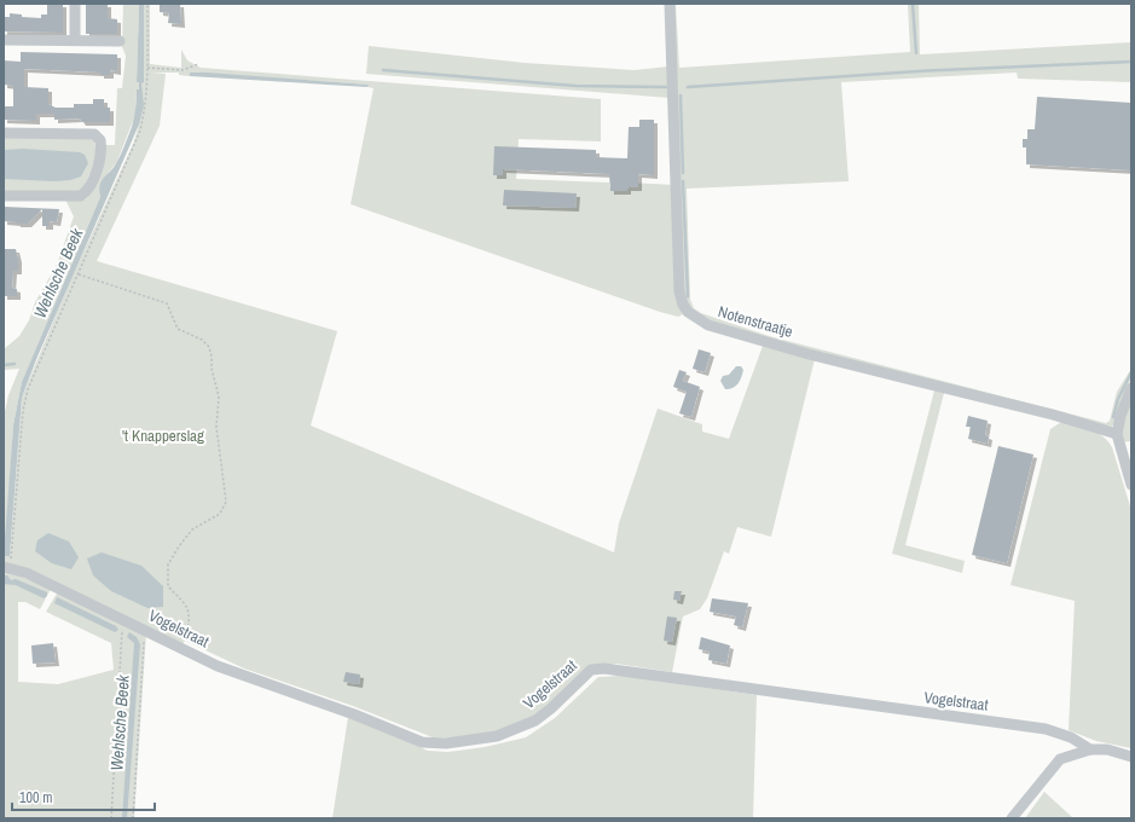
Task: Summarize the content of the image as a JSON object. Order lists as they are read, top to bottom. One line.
{"streets":{"street":["Notenstraatje","Vogelstraat"]},"water":["Wehlsche Beek"],"parks":["'t Knapperslag"],"scale_bar":"100 m"}
